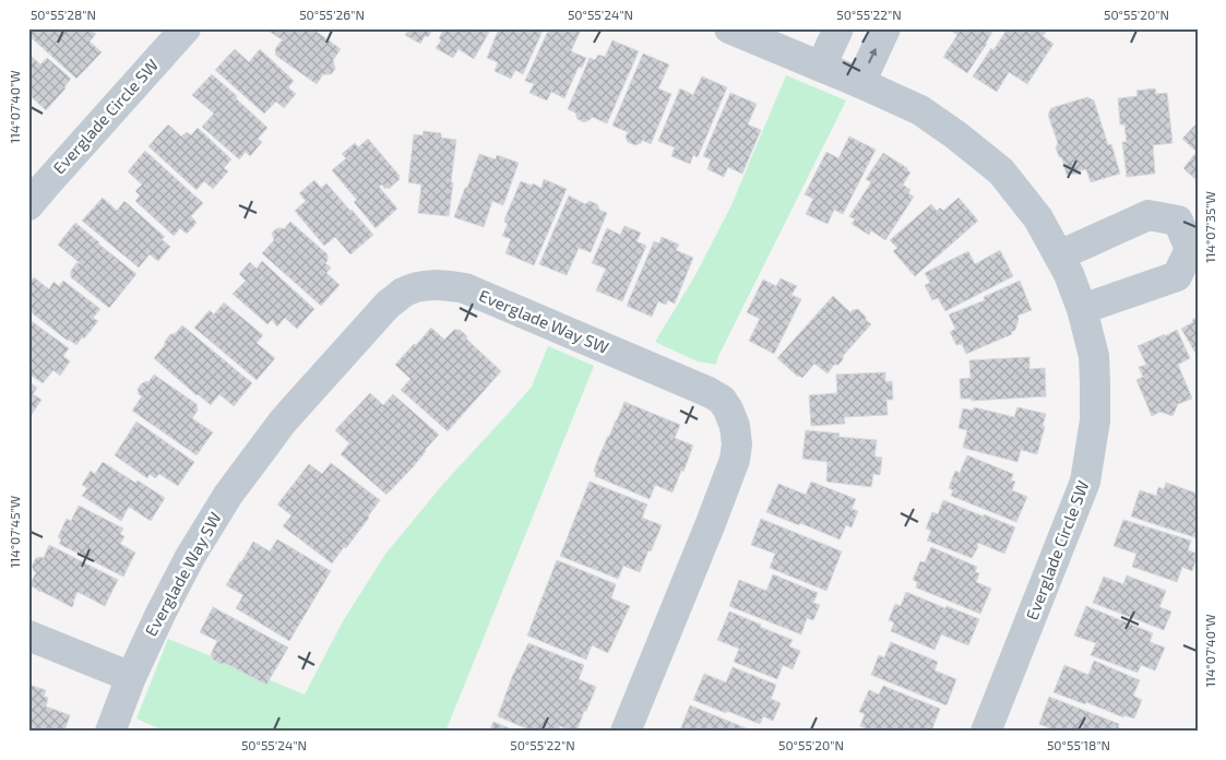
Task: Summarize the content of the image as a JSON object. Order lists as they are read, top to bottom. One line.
{"streets":{"street":["Everglade Circle SW","Everglade Way SW"]},"coordinates":["50°55'28\"N","50°55'26\"N","50°55'24\"N","50°55'22\"N","50°55'20\"N","114°07'40\"W","114°07'35\"W","114°07'45\"W","50°55'18\"N"]}
